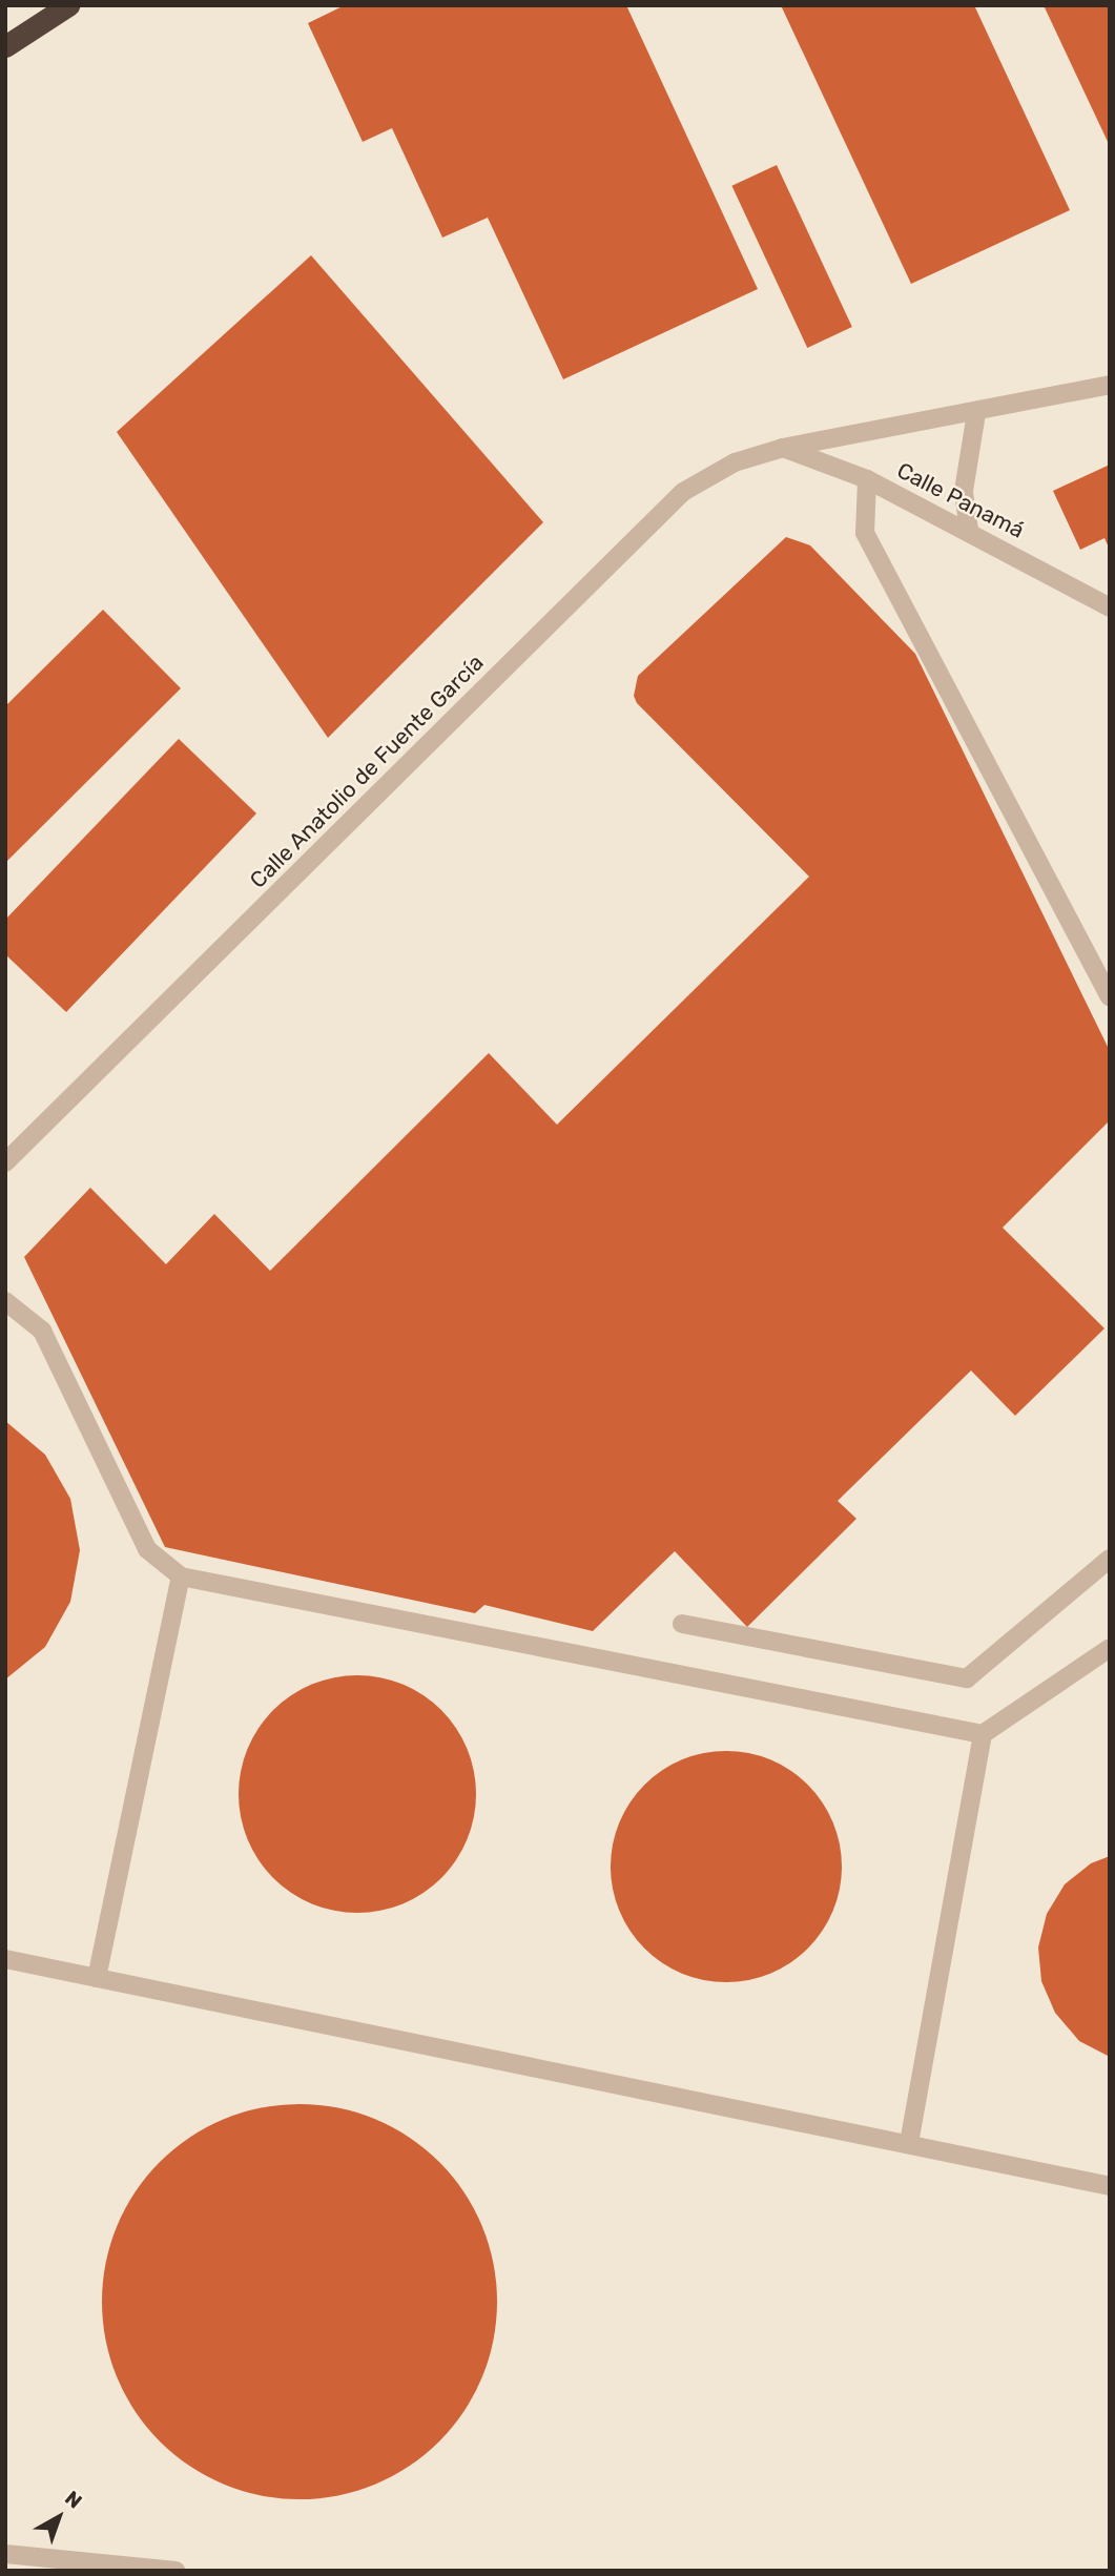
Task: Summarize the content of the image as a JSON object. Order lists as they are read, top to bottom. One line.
{"streets":{"street":["Calle Panamá","Calle Anatolio de Fuente García"]},"crossings":[["Calle Panamá","Calle Anatolio de Fuente García"]],"north":"top right"}
